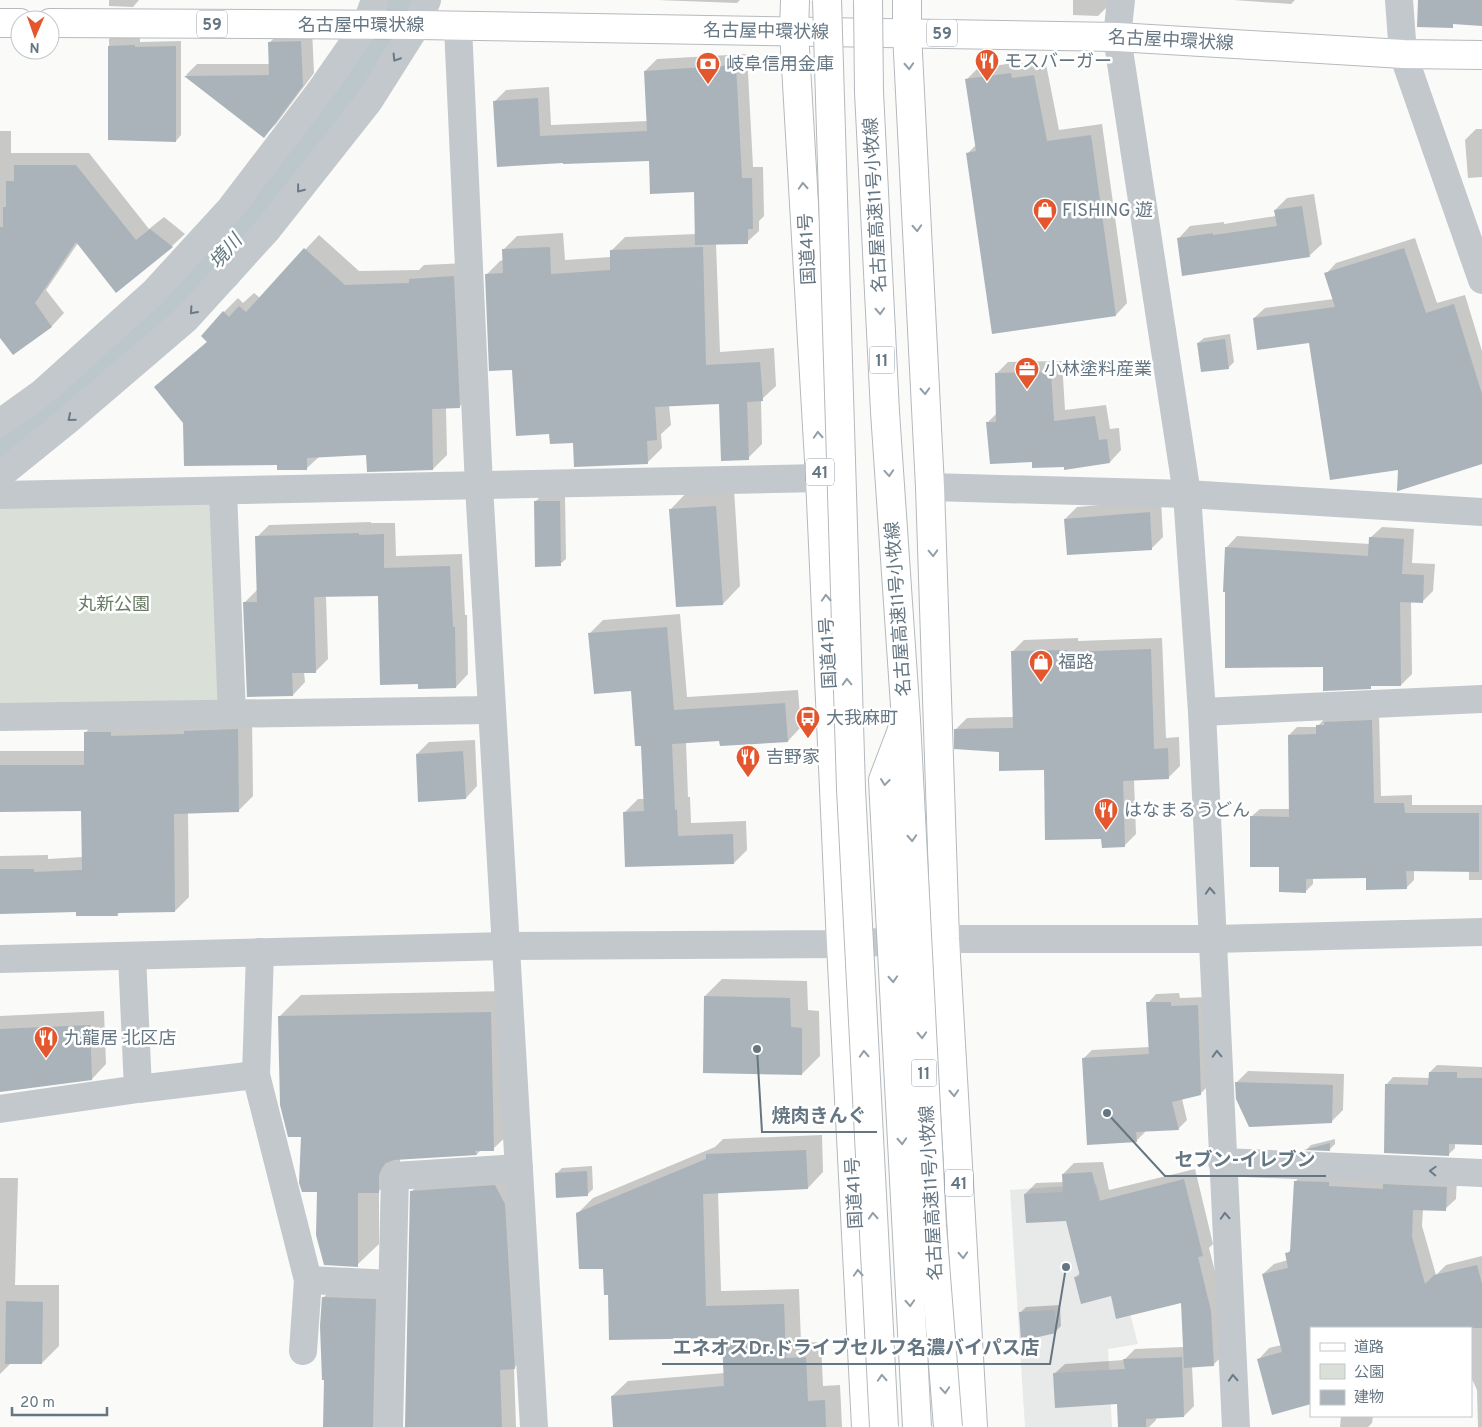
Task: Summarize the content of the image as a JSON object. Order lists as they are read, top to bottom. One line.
{"streets":{"main road":["59","名古屋中環状線","名古屋高速11号小牧線","国道41号","11","41"]},"crossings":[["名古屋中環状線","国道41号"],["名古屋中環状線","41"]],"water":["境川"],"parks":["丸新公園"],"places":{"restaurant":["モスバーガー","吉野家","はなまるうどん","九龍居 北区店"],"bank":["岐阜信用金庫"],"shop":["FISHING 遊","福路"],"office":["小林塗料産業"],"bus stop":["大我麻町"],"other":["焼肉きんぐ","セブン-イレブン","エネオスDr.ドライブセルフ名濃バイパス店"]},"legend":["道路","公園","建物"],"scale_bar":"20 m","north":"bottom"}
